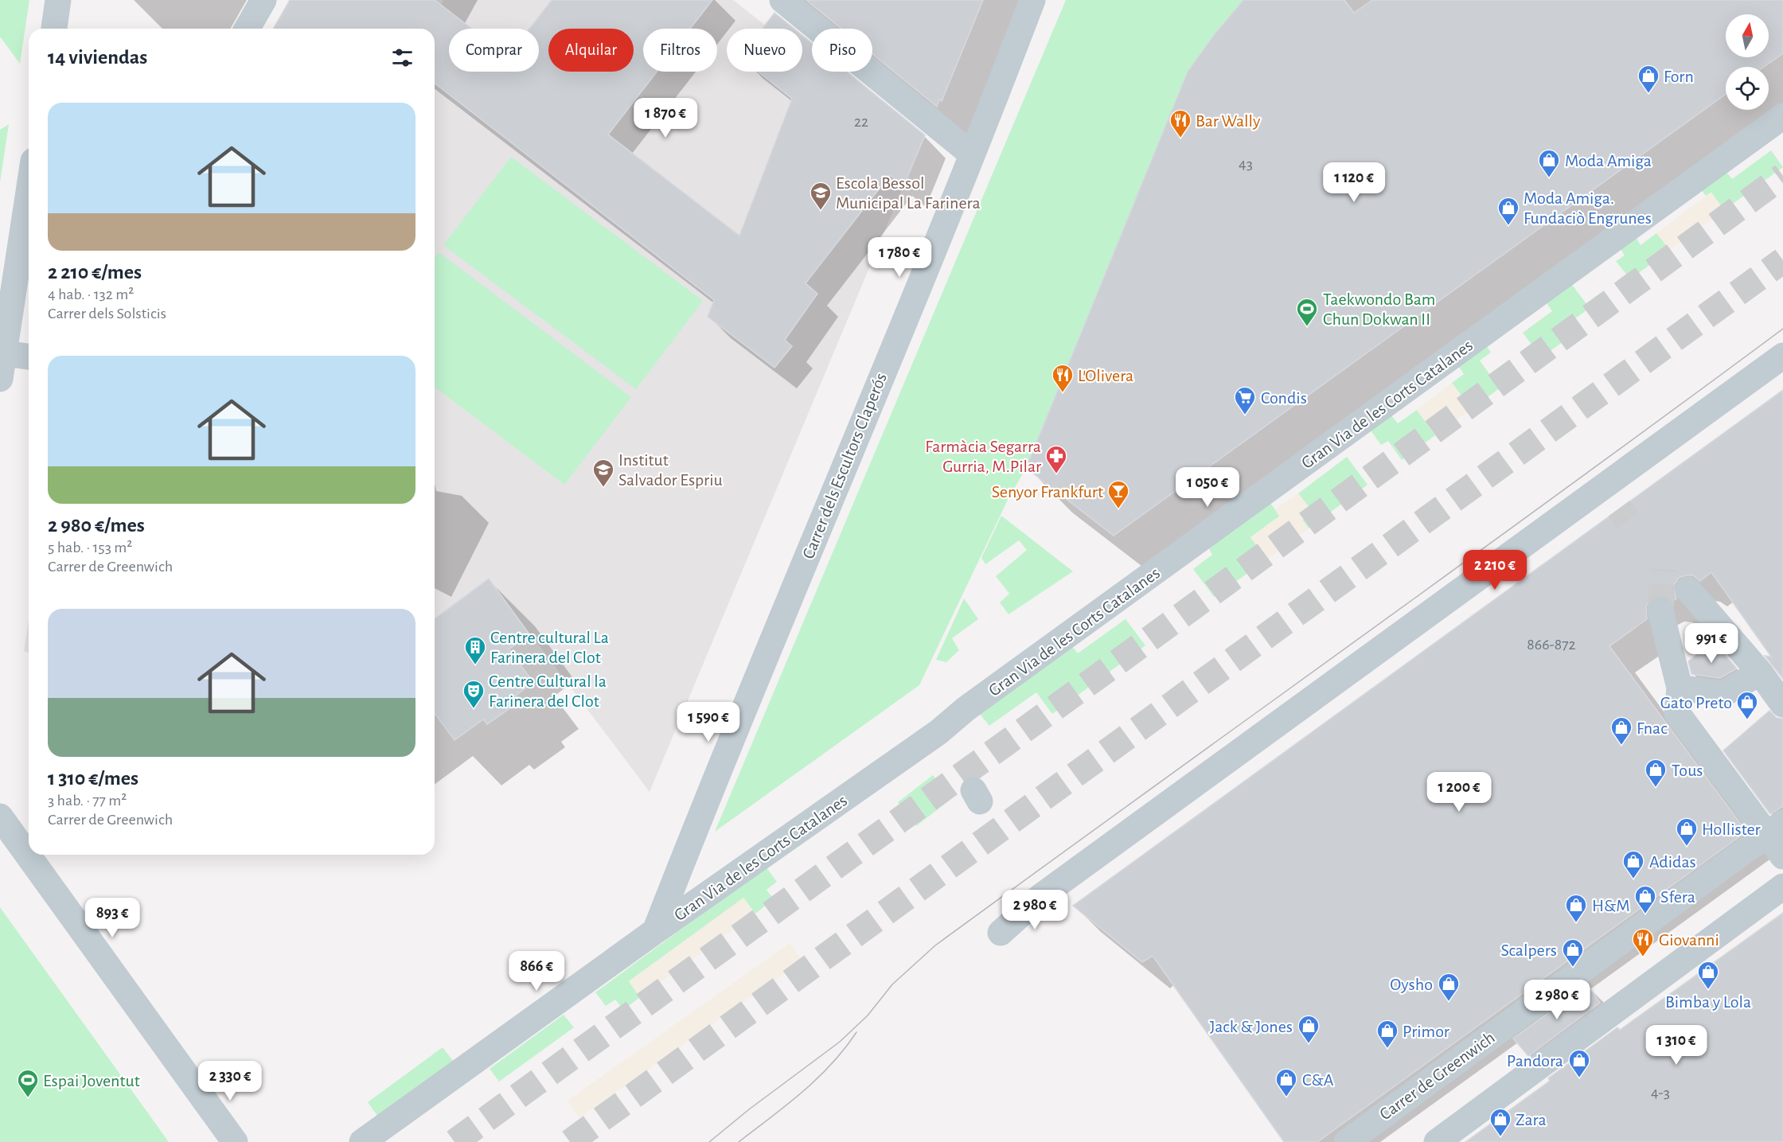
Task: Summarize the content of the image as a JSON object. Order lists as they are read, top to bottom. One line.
{"streets":{"street":["Gran Via de les Corts Catalanes","Carrer dels Escultors Claperós","Carrer de Greenwich"]},"crossings":[["Gran Via de les Corts Catalanes","Carrer dels Escultors Claperós"]],"places":{"shop":["Forn","Moda Amiga","Moda Amiga. Fundaciò Engrunes","Gato Preto","Fnac","Tous","Hollister","Adidas","Sfera","H&M","Scalpers","Bimba y Lola","Oysho","Jack & Jones","Primor","Pandora","C&A","Zara"],"restaurant":["Bar Wally","L'Olivera","Giovanni"],"school or university":["Escola Bessol Municipal La Farinera","Institut Salvador Espriu"],"sports":["Taekwondo Bam Chun Dokwan II","Espai Joventut"],"supermarket":["Condis"],"pharmacy":["Farmàcia Segarra Gurria, M.Pilar"],"bar":["Senyor Frankfurt"],"building":["Centre cultural La Farinera del Clot"],"theatre":["Centre Cultural la Farinera del Clot"]},"house_numbers":["22","43","866-872","4-3"],"north":"top","page":{"chip":["Comprar","Alquilar","Filtros","Nuevo","Piso"],"heading":"14 viviendas","list":[{"name":"2 210 €/mes","note":"4 hab. · 132 m² · Carrer dels Solsticis"},{"name":"2 980 €/mes","note":"5 hab. · 153 m² · Carrer de Greenwich"},{"name":"1 310 €/mes","note":"3 hab. · 77 m² · Carrer de Greenwich"}],"price":["1 870 €","1 120 €","1 780 €","1 050 €","2 210 €","991 €","1 590 €","1 200 €","2 980 €","893 €","866 €","2 980 €","1 310 €","2 330 €"]}}
